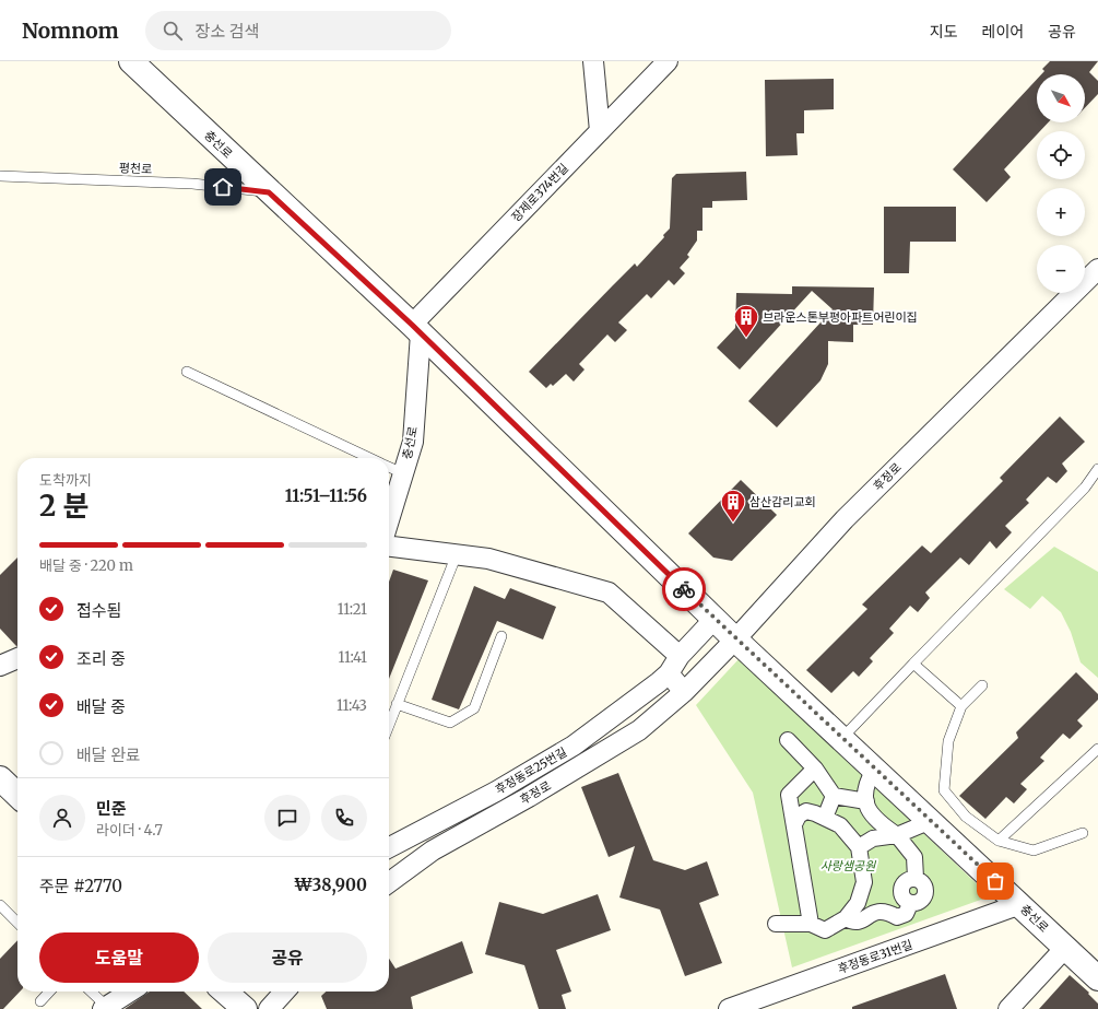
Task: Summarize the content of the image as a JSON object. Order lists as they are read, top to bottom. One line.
{"streets":{"street":["충선로","장제로374번길","후정로","후정동로25번길","후정동로31번길"],"lane":["평천로"]},"crossings":[["충선로","평천로"],["충선로","장제로374번길"],["충선로","후정로"],["충선로","후정동로31번길"]],"parks":["사랑샘공원"],"places":{"building":["브라운스톤부평아파트어린이집","삼산감리교회"]},"north":"bottom right","page":{"header":"Nomnom","search":"장소 검색","nav":["지도","레이어","공유"],"map_buttons":["+","−"],"heading":["2 분","도착까지","11:51–11:56"],"panel":["민준","라이더 · 4.7","주문 #2770","₩38,900"],"bar":"배달 중 · 220 m","list":[["접수됨","11:21"],["조리 중","11:41"],["배달 중","11:43"],"배달 완료"],"buttons":["도움말","공유"]}}
